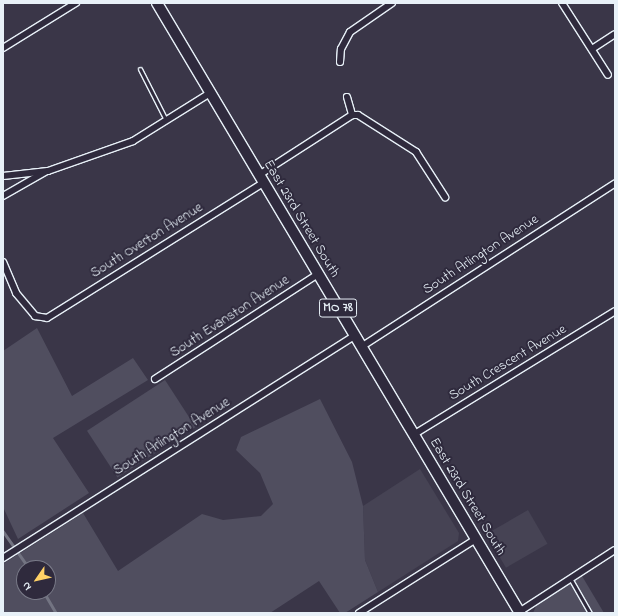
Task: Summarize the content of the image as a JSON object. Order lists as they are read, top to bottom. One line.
{"streets":{"main road":["East 23rd Street South","MO 78"],"street":["South Overton Avenue","South Arlington Avenue","South Evanston Avenue","South Crescent Avenue"]},"crossings":[["East 23rd Street South","South Overton Avenue"],["East 23rd Street South","South Arlington Avenue"],["East 23rd Street South","South Evanston Avenue"],["East 23rd Street South","South Crescent Avenue"]],"north":"bottom left"}
